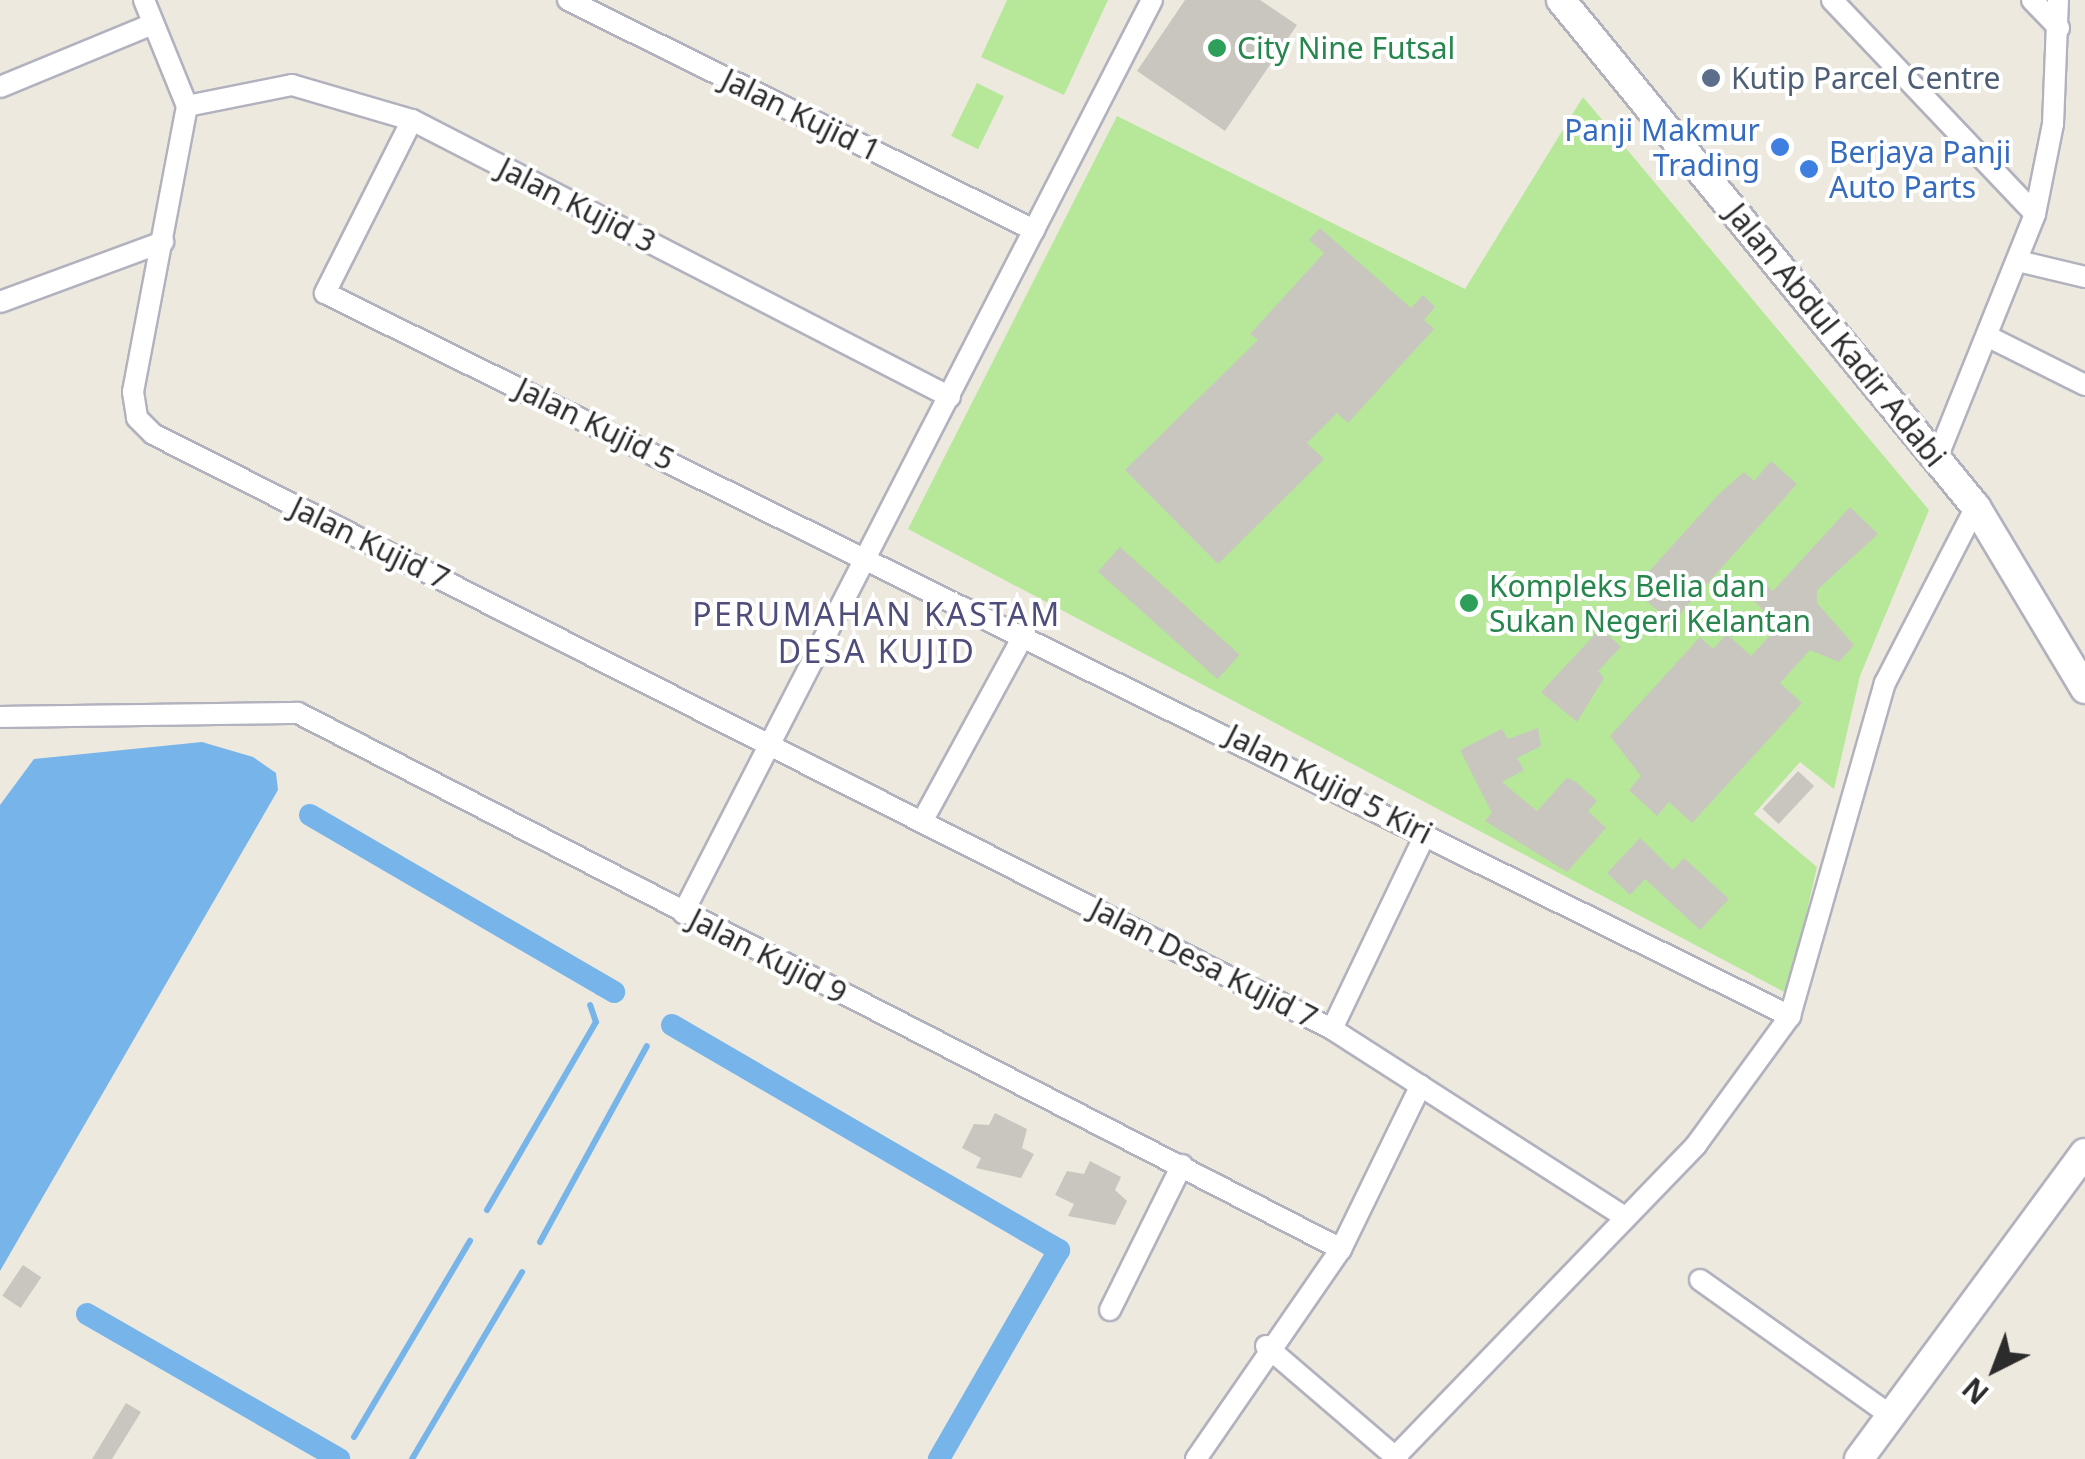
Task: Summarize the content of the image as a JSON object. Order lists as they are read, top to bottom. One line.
{"streets":{"main road":["Jalan Abdul Kadir Adabi"],"street":["Jalan Kujid 1","Jalan Kujid 3","Jalan Kujid 5","Jalan Kujid 7","Jalan Kujid 5 Kiri","Jalan Kujid 9","Jalan Desa Kujid 7"]},"crossings":[["Jalan Kujid 3","Jalan Kujid 5"],["Jalan Kujid 3","Jalan Kujid 7"],["Jalan Kujid 5","Jalan Kujid 5 Kiri"],["Jalan Kujid 7","Jalan Desa Kujid 7"]],"districts":["PERUMAHAN KASTAM DESA KUJID"],"places":["City Nine Futsal","Kutip Parcel Centre","Panji Makmur Trading","Berjaya Panji Auto Parts","Kompleks Belia dan Sukan Negeri Kelantan"],"north":"bottom left"}
